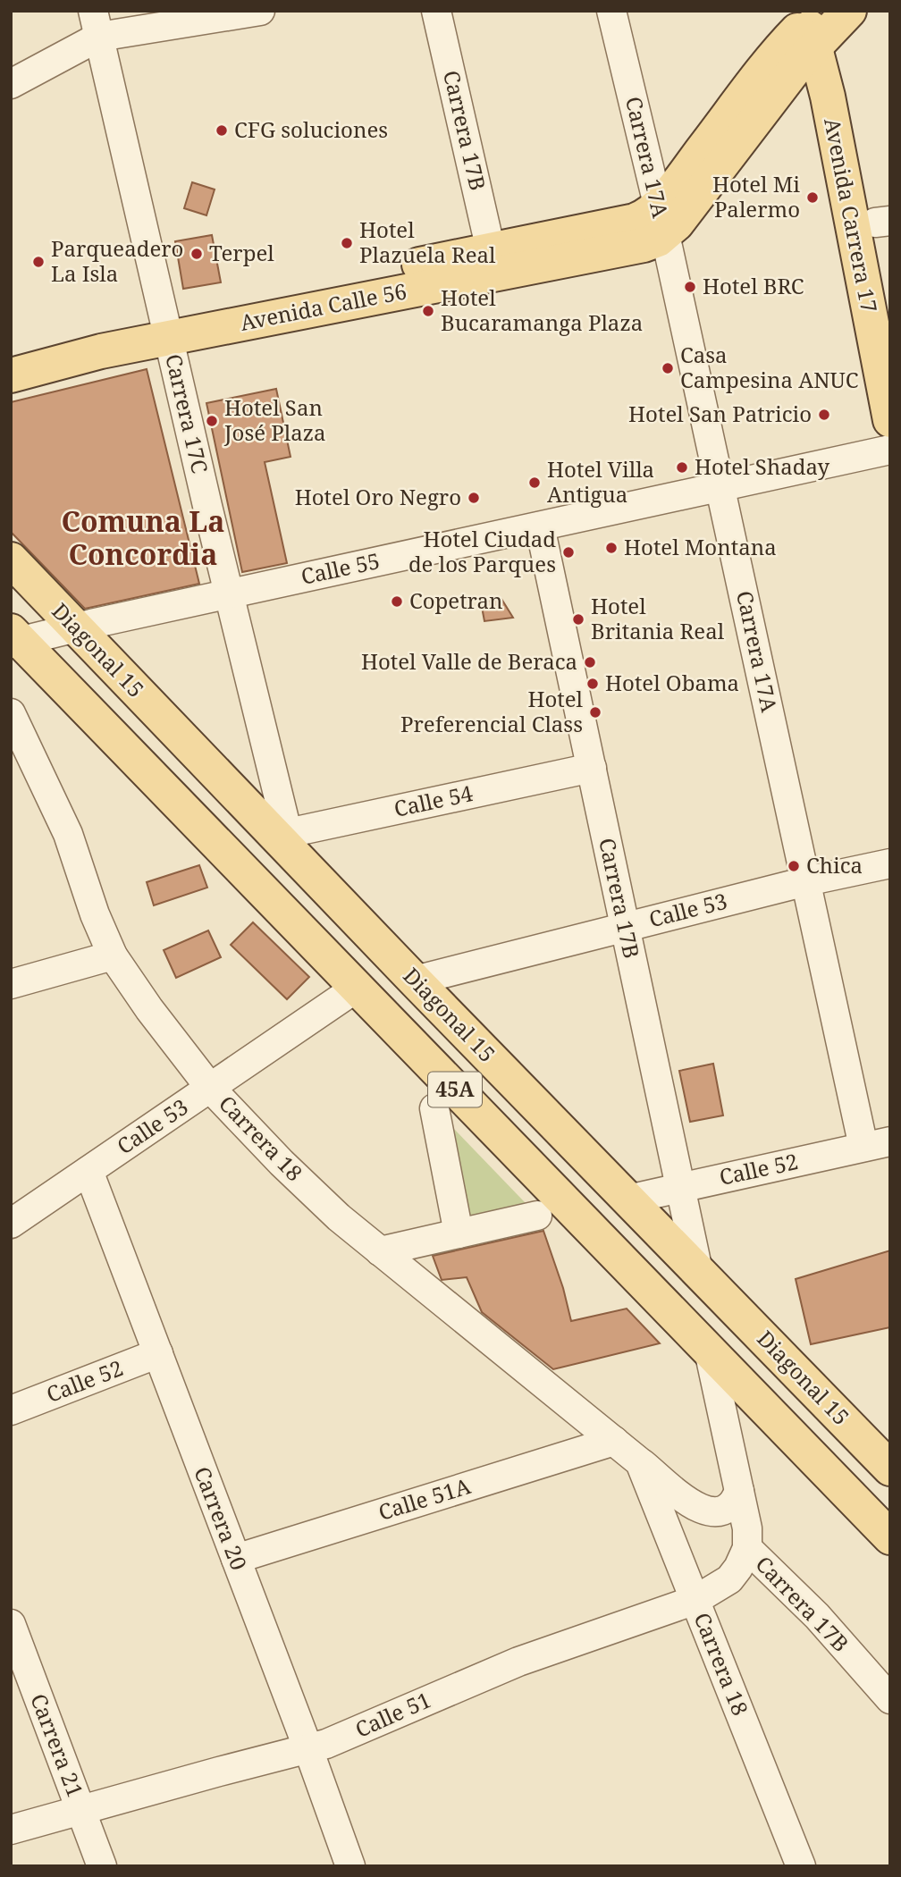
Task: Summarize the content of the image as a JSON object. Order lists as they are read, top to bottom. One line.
{"streets":{"main road":["Avenida Carrera 17","Avenida Calle 56","Diagonal 15","45A"],"street":["Carrera 17B","Carrera 17A","Carrera 17C","Calle 55","Calle 54","Calle 53","Carrera 18","Calle 52","Calle 51A","Carrera 20","Calle 51","Carrera 21"]},"crossings":[["Carrera 17B","Avenida Calle 56"],["Carrera 17B","Calle 55"],["Carrera 17B","Diagonal 15"],["Carrera 17B","Calle 54"],["Carrera 17B","Calle 53"],["Carrera 17B","45A"],["Carrera 17B","Carrera 18"],["Carrera 17B","Calle 52"],["Carrera 17B","Calle 51"],["Carrera 17A","Avenida Calle 56"],["Carrera 17A","Calle 55"],["Carrera 17A","Calle 53"],["Carrera 17A","Calle 52"],["Avenida Carrera 17","Avenida Calle 56"],["Avenida Calle 56","Carrera 17C"],["Carrera 17C","Calle 55"],["Carrera 17C","Diagonal 15"],["Carrera 17C","Calle 54"],["Calle 55","Diagonal 15"],["Calle 55","45A"],["Diagonal 15","Calle 54"],["Diagonal 15","Calle 53"],["Diagonal 15","Calle 52"],["Calle 53","45A"],["Calle 53","Carrera 18"],["Calle 53","Carrera 20"],["Carrera 18","Calle 51A"],["Carrera 18","Calle 51"],["Calle 52","Carrera 20"],["Calle 51A","Carrera 20"],["Carrera 20","Calle 51"],["Calle 51","Carrera 21"]],"districts":["Comuna La Concordia"],"places":["CFG soluciones","Hotel Mi Palermo","Hotel Plazuela Real","Terpel","Parqueadero La Isla","Hotel BRC","Hotel Bucaramanga Plaza","Casa Campesina ANUC","Hotel San Patricio","Hotel San José Plaza","Hotel Shaday","Hotel Villa Antigua","Hotel Oro Negro","Hotel Montana","Hotel Ciudad de los Parques","Copetran","Hotel Britania Real","Hotel Valle de Beraca","Hotel Obama","Hotel Preferencial Class","Chica"]}
